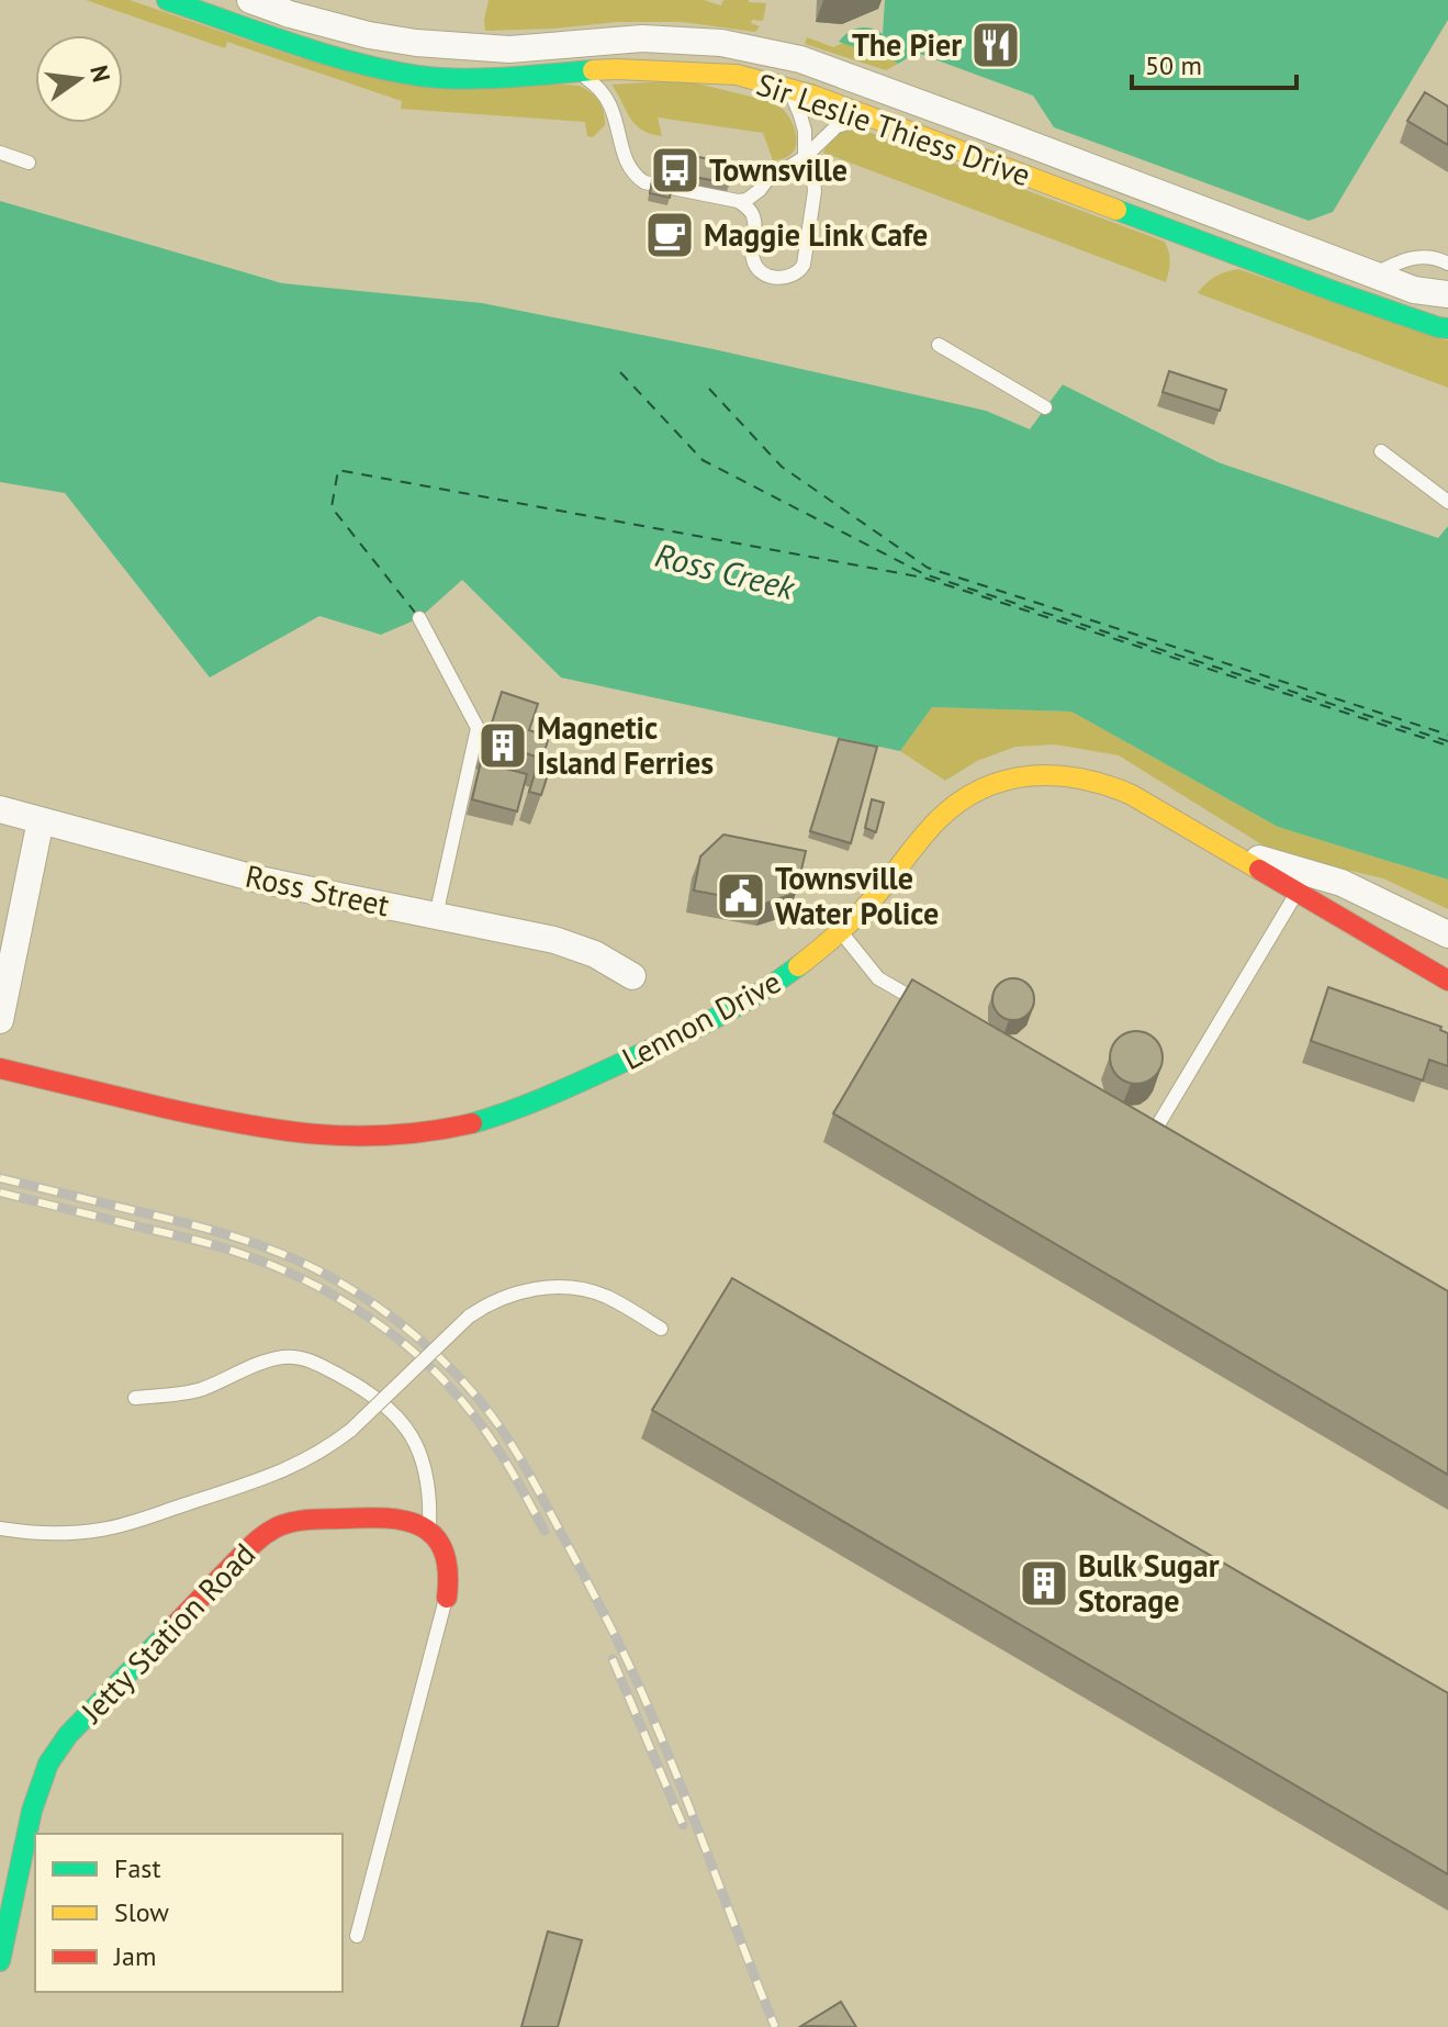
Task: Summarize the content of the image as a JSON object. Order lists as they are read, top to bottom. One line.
{"streets":{"street":["Sir Leslie Thiess Drive","Ross Street","Lennon Drive","Jetty Station Road"]},"water":["Ross Creek"],"places":{"restaurant":["The Pier"],"bus stop":["Townsville"],"cafe":["Maggie Link Cafe"],"building":["Magnetic Island Ferries","Bulk Sugar Storage"],"public building":["Townsville Water Police"]},"legend":["Fast","Slow","Jam"],"scale_bar":"50 m","north":"right"}
